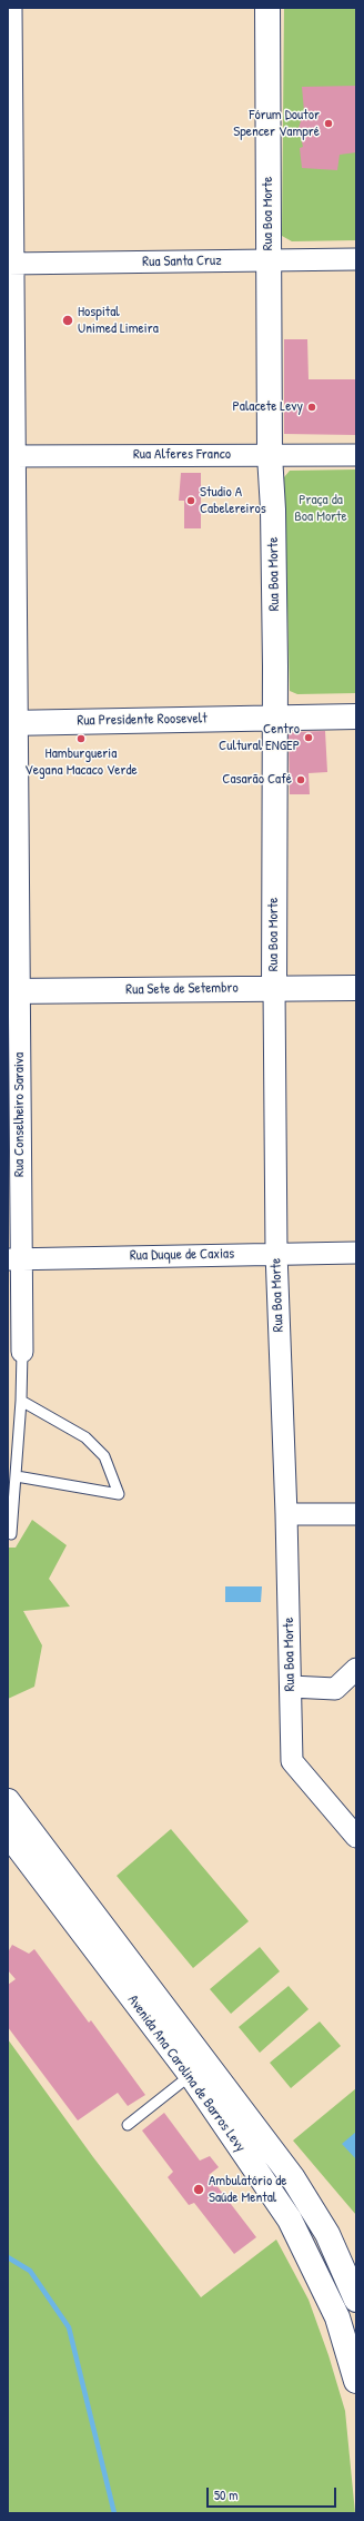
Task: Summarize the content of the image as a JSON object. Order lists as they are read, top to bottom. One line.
{"streets":{"street":["Rua Boa Morte","Rua Santa Cruz","Rua Alferes Franco","Rua Presidente Roosevelt","Rua Sete de Setembro","Rua Conselheiro Saraiva","Rua Duque de Caxias","Avenida Ana Carolina de Barros Levy"]},"crossings":[["Rua Boa Morte","Rua Santa Cruz"],["Rua Boa Morte","Rua Alferes Franco"],["Rua Boa Morte","Rua Presidente Roosevelt"],["Rua Boa Morte","Rua Sete de Setembro"],["Rua Boa Morte","Rua Duque de Caxias"],["Rua Santa Cruz","Rua Conselheiro Saraiva"],["Rua Alferes Franco","Rua Conselheiro Saraiva"],["Rua Presidente Roosevelt","Rua Conselheiro Saraiva"],["Rua Sete de Setembro","Rua Conselheiro Saraiva"],["Rua Conselheiro Saraiva","Rua Duque de Caxias"]],"parks":["Praça da Boa Morte"],"places":["Fórum Doutor Spencer Vampré","Hospital Unimed Limeira","Palacete Levy","Studio A Cabelereiros","Centro Cultural ENGEP","Hamburgueria Vegana Macaco Verde","Casarão Café","Ambulatório de Saúde Mental"],"scale_bar":"50 m"}
